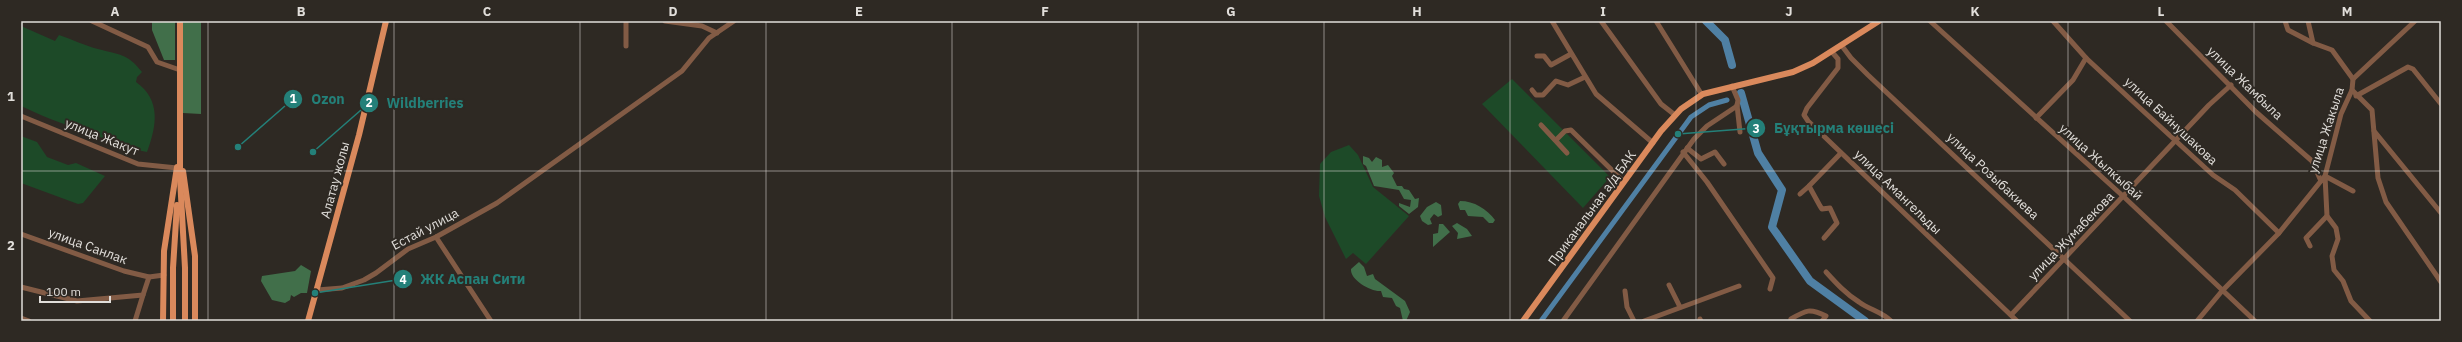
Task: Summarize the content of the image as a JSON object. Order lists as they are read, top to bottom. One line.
{"streets":{"main road":["Алатау жолы","Приканальная а/д БАК"],"street":["улица Жамбыла","улица Байнушакова","улица Жакыла","улица Жакут","улица Жылкыбай","улица Розыбакиева","улица Амангельды","Естай улица","улица Жумабекова","улица Санлак"]},"crossings":[["улица Жамбыла","улица Жакыла"],["улица Жамбыла","улица Жумабекова"],["улица Байнушакова","улица Жакыла"],["улица Байнушакова","улица Жумабекова"],["улица Жакыла","улица Жылкыбай"],["улица Жылкыбай","улица Жумабекова"],["улица Розыбакиева","Приканальная а/д БАК"],["улица Розыбакиева","улица Жумабекова"],["Алатау жолы","Естай улица"],["улица Амангельды","Приканальная а/д БАК"],["улица Амангельды","улица Жумабекова"]],"places":["Бұқтырма көшесі","Ozon","Wildberries","ЖК Аспан Сити"],"scale_bar":"100 m","grid":{"columns":["A","B","C","D","E","F","G","H","I","J","K","L","M"],"rows":["1","2"]}}
